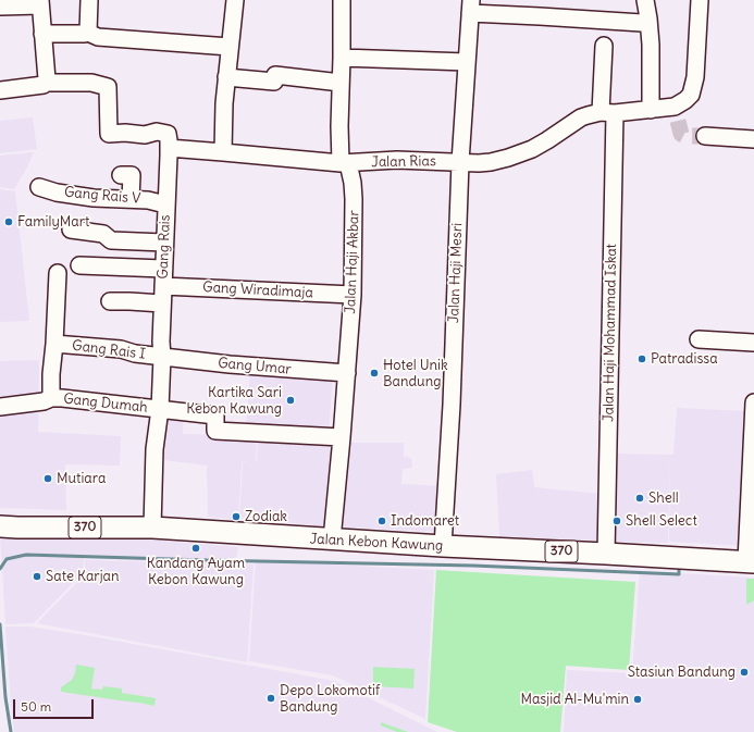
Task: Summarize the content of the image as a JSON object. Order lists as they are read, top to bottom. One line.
{"streets":{"main road":["370","Jalan Kebon Kawung"],"street":["Jalan Rias","Gang Rais V","Gang Rais","Jalan Haji Akbar","Jalan Haji Mesri","Gang Wiradimaja","Jalan Haji Mohammad Iskat","Gang Rais I","Gang Umar","Gang Dumah"]},"crossings":[["Jalan Rias","Jalan Haji Akbar"],["Jalan Rias","Jalan Haji Mesri"],["Jalan Rias","Jalan Haji Mohammad Iskat"],["Gang Rais V","Gang Rais"],["Gang Rais","Gang Wiradimaja"],["Gang Rais","Gang Rais I"],["Gang Rais","Gang Umar"],["Gang Rais","Gang Dumah"],["Gang Rais","Jalan Kebon Kawung"],["Jalan Haji Akbar","Gang Wiradimaja"],["Jalan Haji Akbar","Gang Umar"],["Jalan Haji Akbar","Gang Dumah"],["Jalan Haji Akbar","Jalan Kebon Kawung"],["Jalan Haji Mesri","Jalan Kebon Kawung"],["Jalan Haji Mohammad Iskat","Jalan Kebon Kawung"],["Gang Rais I","Gang Umar"]],"places":["FamilyMart","Patradissa","Hotel Unik Bandung","Kartika Sari Kebon Kawung","Mutiara","Shell","Zodiak","Indomaret","Shell Select","Kandang Ayam Kebon Kawung","Sate Karjan","Stasiun Bandung","Depo Lokomotif Bandung","Masjid Al-Mu'min"],"scale_bar":"50 m"}
